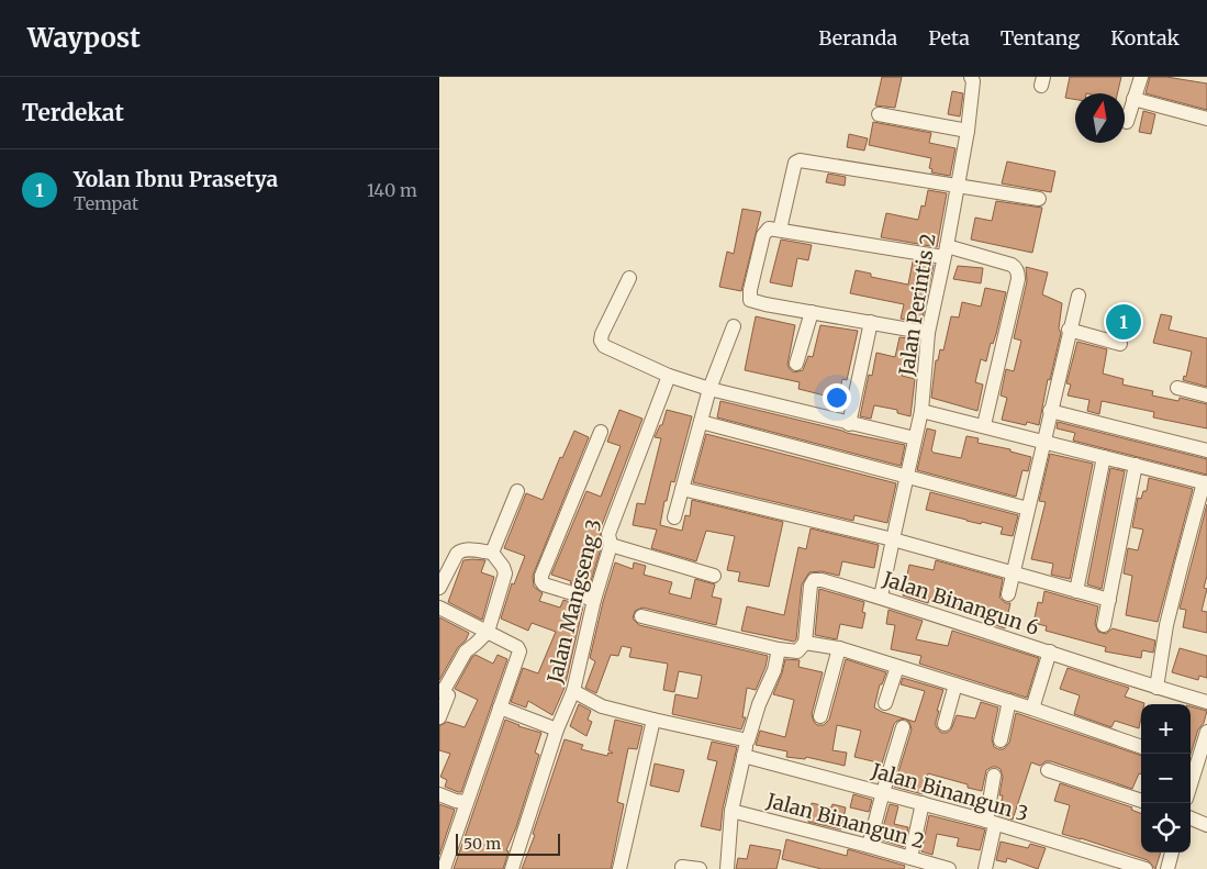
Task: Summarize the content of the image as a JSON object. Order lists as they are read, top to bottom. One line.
{"streets":{"street":["Jalan Perintis 2","Jalan Mangseng 3","Jalan Binangun 6","Jalan Binangun 3","Jalan Binangun 2"]},"crossings":[["Jalan Perintis 2","Jalan Binangun 6"]],"scale_bar":"50 m","north":"top","page":{"header":"Waypost","nav":["Beranda","Peta","Tentang","Kontak"],"heading":"Terdekat","list":[{"mark":"1","name":"Yolan Ibnu Prasetya","note":"Tempat","value":"140 m"}],"pins":"1","map_buttons":["+","−"],"scale":"50 m"}}
